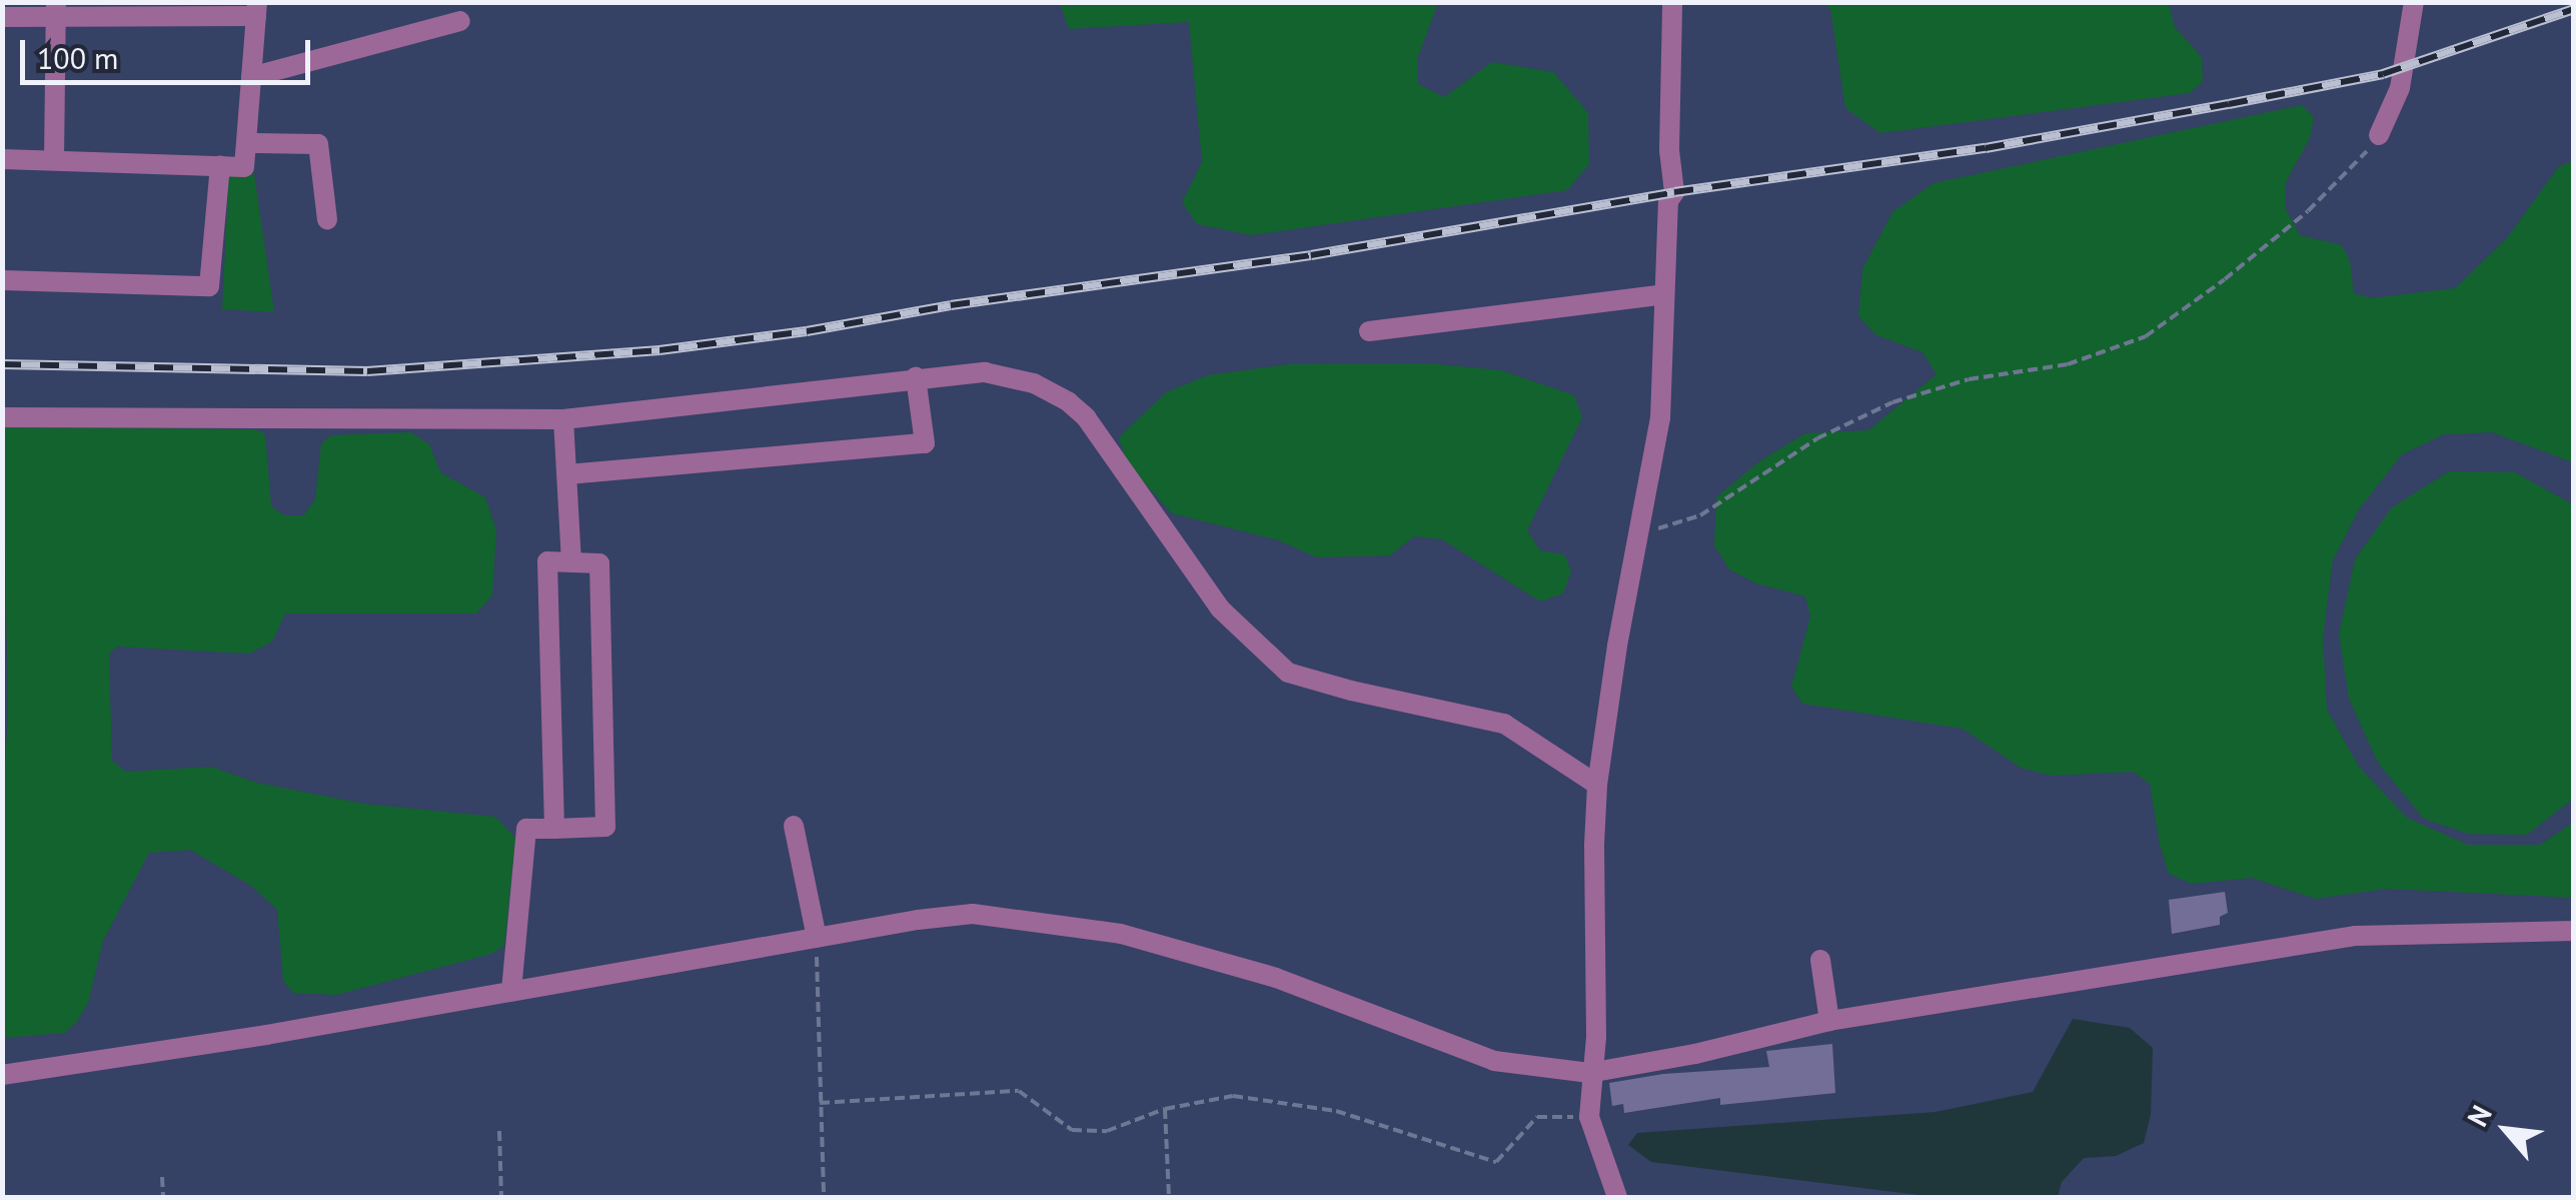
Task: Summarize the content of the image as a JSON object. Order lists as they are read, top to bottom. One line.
{"scale_bar":"100 m","north":"top left"}
